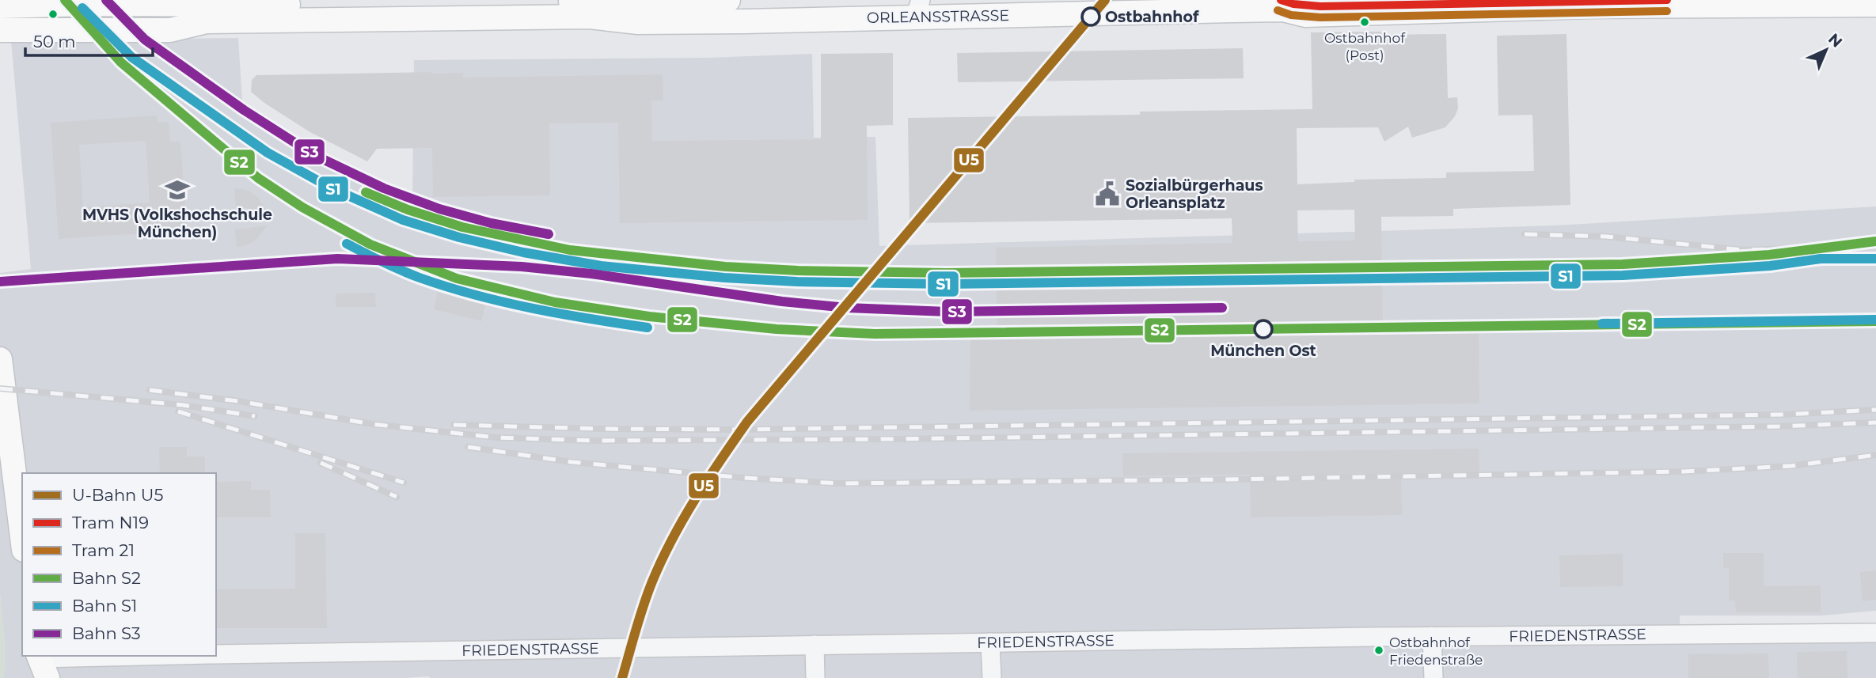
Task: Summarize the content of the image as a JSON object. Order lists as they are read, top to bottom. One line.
{"streets":{"main road":["ORLEANSSTRASSE"],"street":["FRIEDENSTRASSE"]},"places":{"other":["Ostbahnhof","Ostbahnhof (Post)","München Ost","Ostbahnhof Friedenstraße"],"school or university":["MVHS (Volkshochschule München)"],"public building":["Sozialbürgerhaus Orleansplatz"]},"lines":["metro line U5","tram line N19","rail line S2","rail line S3","rail line S1","tram line 21"],"legend":["U-Bahn U5","Tram N19","Tram 21","Bahn S2","Bahn S1","Bahn S3"],"scale_bar":"50 m","north":"top right"}
